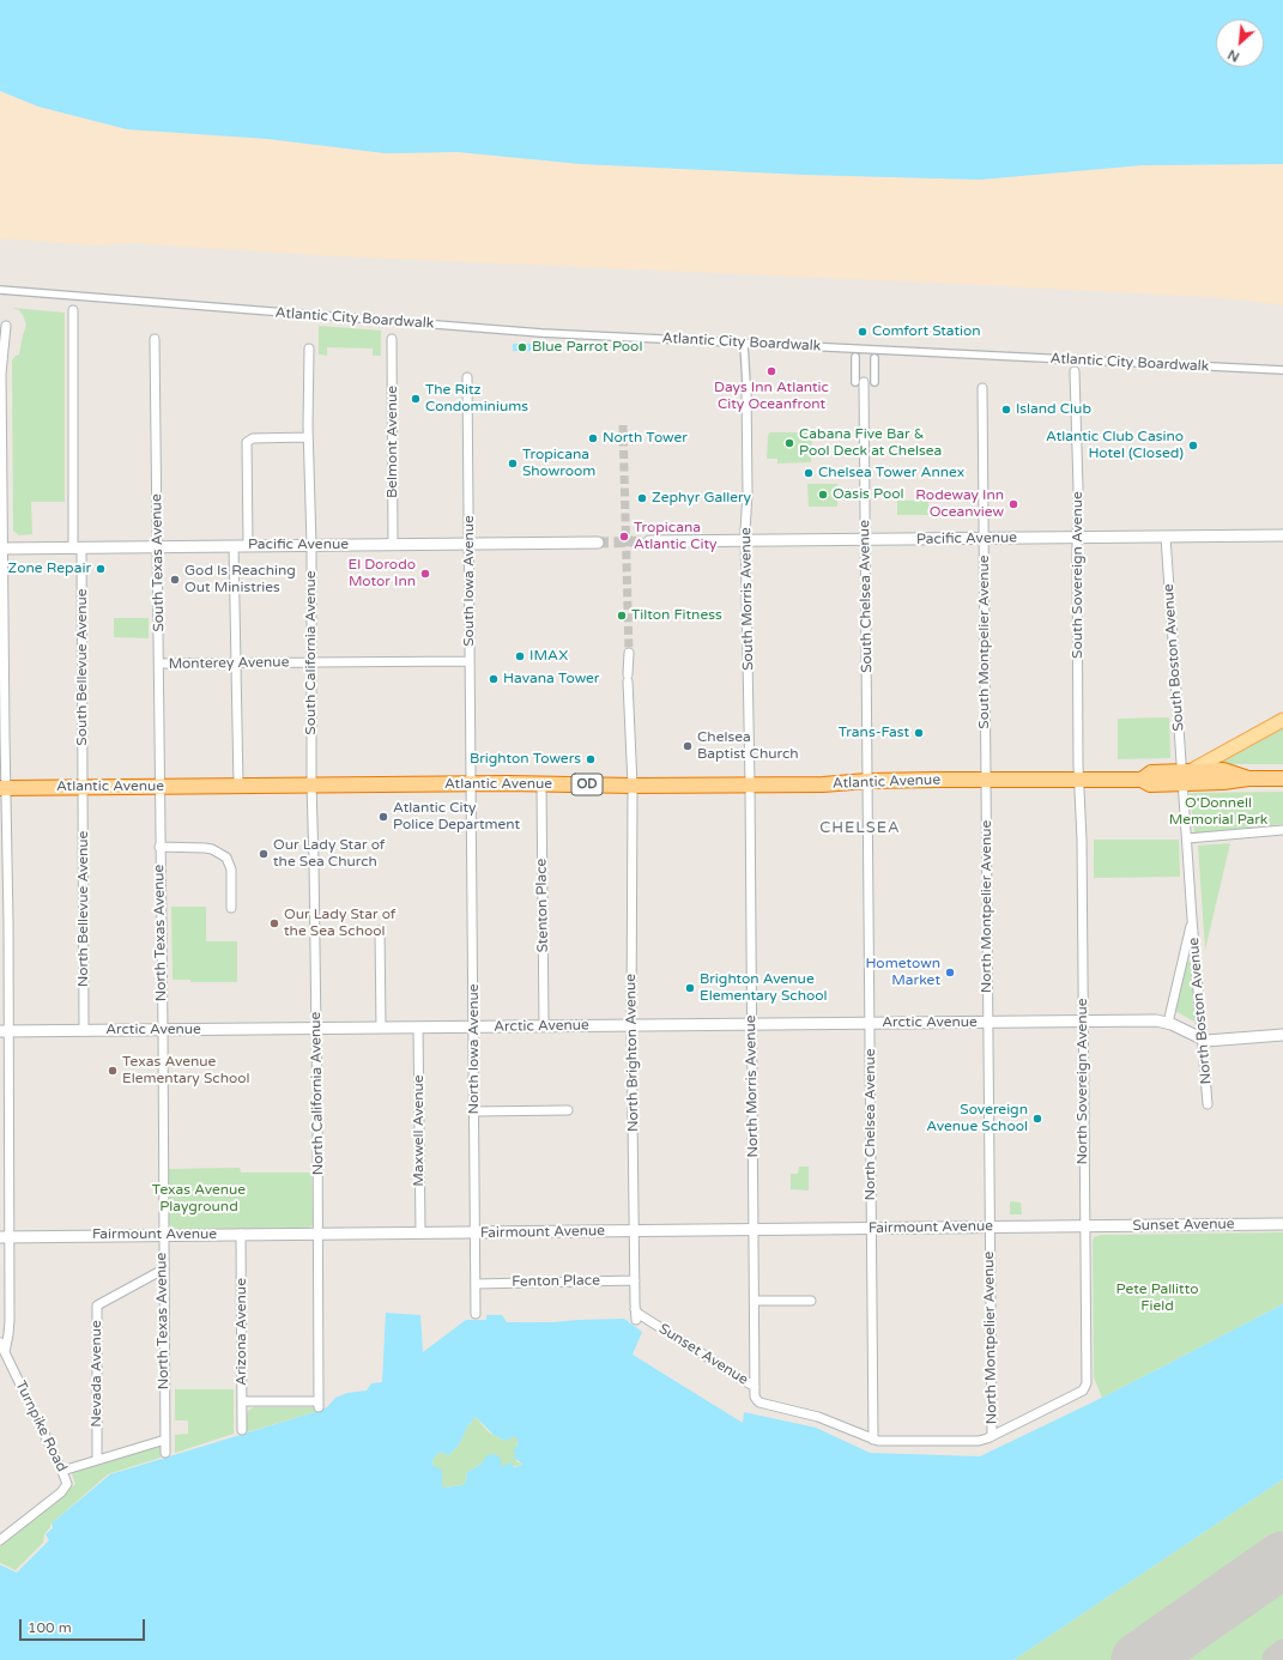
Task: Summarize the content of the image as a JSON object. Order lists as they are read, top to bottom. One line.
{"streets":{"highway":["Atlantic Avenue","OD"],"street":["Atlantic City Boardwalk","Belmont Avenue","Pacific Avenue","South Texas Avenue","South Sovereign Avenue","South Iowa Avenue","South Chelsea Avenue","South Morris Avenue","South Montpelier Avenue","South California Avenue","South Boston Avenue","Monterey Avenue","South Bellevue Avenue","Stenton Place","North Montpelier Avenue","North Bellevue Avenue","North Texas Avenue","North Boston Avenue","Arctic Avenue","North Iowa Avenue","North Brighton Avenue","North Sovereign Avenue","North Morris Avenue","North California Avenue","North Chelsea Avenue","Maxwell Avenue","Sunset Avenue","Fairmount Avenue","Fenton Place","Arizona Avenue","Nevada Avenue","Turnpike Road"]},"crossings":[["Belmont Avenue","Pacific Avenue"],["Pacific Avenue","South Texas Avenue"],["Pacific Avenue","South Sovereign Avenue"],["Pacific Avenue","South Iowa Avenue"],["Pacific Avenue","South Chelsea Avenue"],["Pacific Avenue","South Morris Avenue"],["Pacific Avenue","South Montpelier Avenue"],["Pacific Avenue","South California Avenue"],["Pacific Avenue","South Boston Avenue"],["Pacific Avenue","South Bellevue Avenue"],["South Texas Avenue","Monterey Avenue"],["South Texas Avenue","Atlantic Avenue"],["South Texas Avenue","North Texas Avenue"],["South Sovereign Avenue","Atlantic Avenue"],["South Sovereign Avenue","North Sovereign Avenue"],["South Iowa Avenue","Monterey Avenue"],["South Iowa Avenue","Atlantic Avenue"],["South Iowa Avenue","North Iowa Avenue"],["South Chelsea Avenue","Atlantic Avenue"],["South Chelsea Avenue","North Chelsea Avenue"],["South Morris Avenue","Atlantic Avenue"],["South Morris Avenue","North Morris Avenue"],["South Montpelier Avenue","Atlantic Avenue"],["South Montpelier Avenue","North Montpelier Avenue"],["South California Avenue","Monterey Avenue"],["South California Avenue","Atlantic Avenue"],["South California Avenue","North California Avenue"],["South Boston Avenue","Atlantic Avenue"],["South Boston Avenue","OD"],["South Boston Avenue","North Boston Avenue"],["South Bellevue Avenue","Atlantic Avenue"],["South Bellevue Avenue","North Bellevue Avenue"],["Atlantic Avenue","OD"],["Atlantic Avenue","Stenton Place"],["Atlantic Avenue","North Montpelier Avenue"],["Atlantic Avenue","North Bellevue Avenue"],["Atlantic Avenue","North Texas Avenue"],["Atlantic Avenue","North Boston Avenue"],["Atlantic Avenue","North Iowa Avenue"],["Atlantic Avenue","North Brighton Avenue"],["Atlantic Avenue","North Sovereign Avenue"],["Atlantic Avenue","North Morris Avenue"],["Atlantic Avenue","North California Avenue"],["Atlantic Avenue","North Chelsea Avenue"],["OD","North Boston Avenue"],["Stenton Place","Arctic Avenue"],["North Montpelier Avenue","Arctic Avenue"],["North Montpelier Avenue","Sunset Avenue"],["North Montpelier Avenue","Fairmount Avenue"],["North Bellevue Avenue","Arctic Avenue"],["North Texas Avenue","Arctic Avenue"],["North Texas Avenue","Fairmount Avenue"],["North Texas Avenue","Nevada Avenue"],["North Boston Avenue","Arctic Avenue"],["Arctic Avenue","North Iowa Avenue"],["Arctic Avenue","North Brighton Avenue"],["Arctic Avenue","North Sovereign Avenue"],["Arctic Avenue","North Morris Avenue"],["Arctic Avenue","North California Avenue"],["Arctic Avenue","North Chelsea Avenue"],["Arctic Avenue","Maxwell Avenue"],["North Iowa Avenue","Fairmount Avenue"],["North Iowa Avenue","Fenton Place"],["North Brighton Avenue","Sunset Avenue"],["North Brighton Avenue","Fairmount Avenue"],["North Brighton Avenue","Fenton Place"],["North Sovereign Avenue","Sunset Avenue"],["North Sovereign Avenue","Fairmount Avenue"],["North Morris Avenue","Sunset Avenue"],["North Morris Avenue","Fairmount Avenue"],["North California Avenue","Fairmount Avenue"],["North California Avenue","Arizona Avenue"],["North Chelsea Avenue","Sunset Avenue"],["North Chelsea Avenue","Fairmount Avenue"],["Maxwell Avenue","Fairmount Avenue"],["Sunset Avenue","Fairmount Avenue"],["Fairmount Avenue","Arizona Avenue"]],"districts":["CHELSEA"],"parks":["O'Donnell Memorial Park","Texas Avenue Playground","Pete Pallitto Field"],"places":["Comfort Station","Blue Parrot Pool","Days Inn Atlantic City Oceanfront","The Ritz Condominiums","Island Club","North Tower","Cabana Five Bar & Pool Deck at Chelsea","Atlantic Club Casino Hotel (Closed)","Tropicana Showroom","Chelsea Tower Annex","Oasis Pool","Zephyr Gallery","Rodeway Inn Oceanview","Tropicana Atlantic City","Zone Repair","El Dorodo Motor Inn","God Is Reaching Out Ministries","Tilton Fitness","IMAX","Havana Tower","Trans-Fast","Chelsea Baptist Church","Brighton Towers","Atlantic City Police Department","Our Lady Star of the Sea Church","Our Lady Star of the Sea School","Hometown Market","Brighton Avenue Elementary School","Texas Avenue Elementary School","Sovereign Avenue School"],"scale_bar":"100 m","north":"bottom left"}
